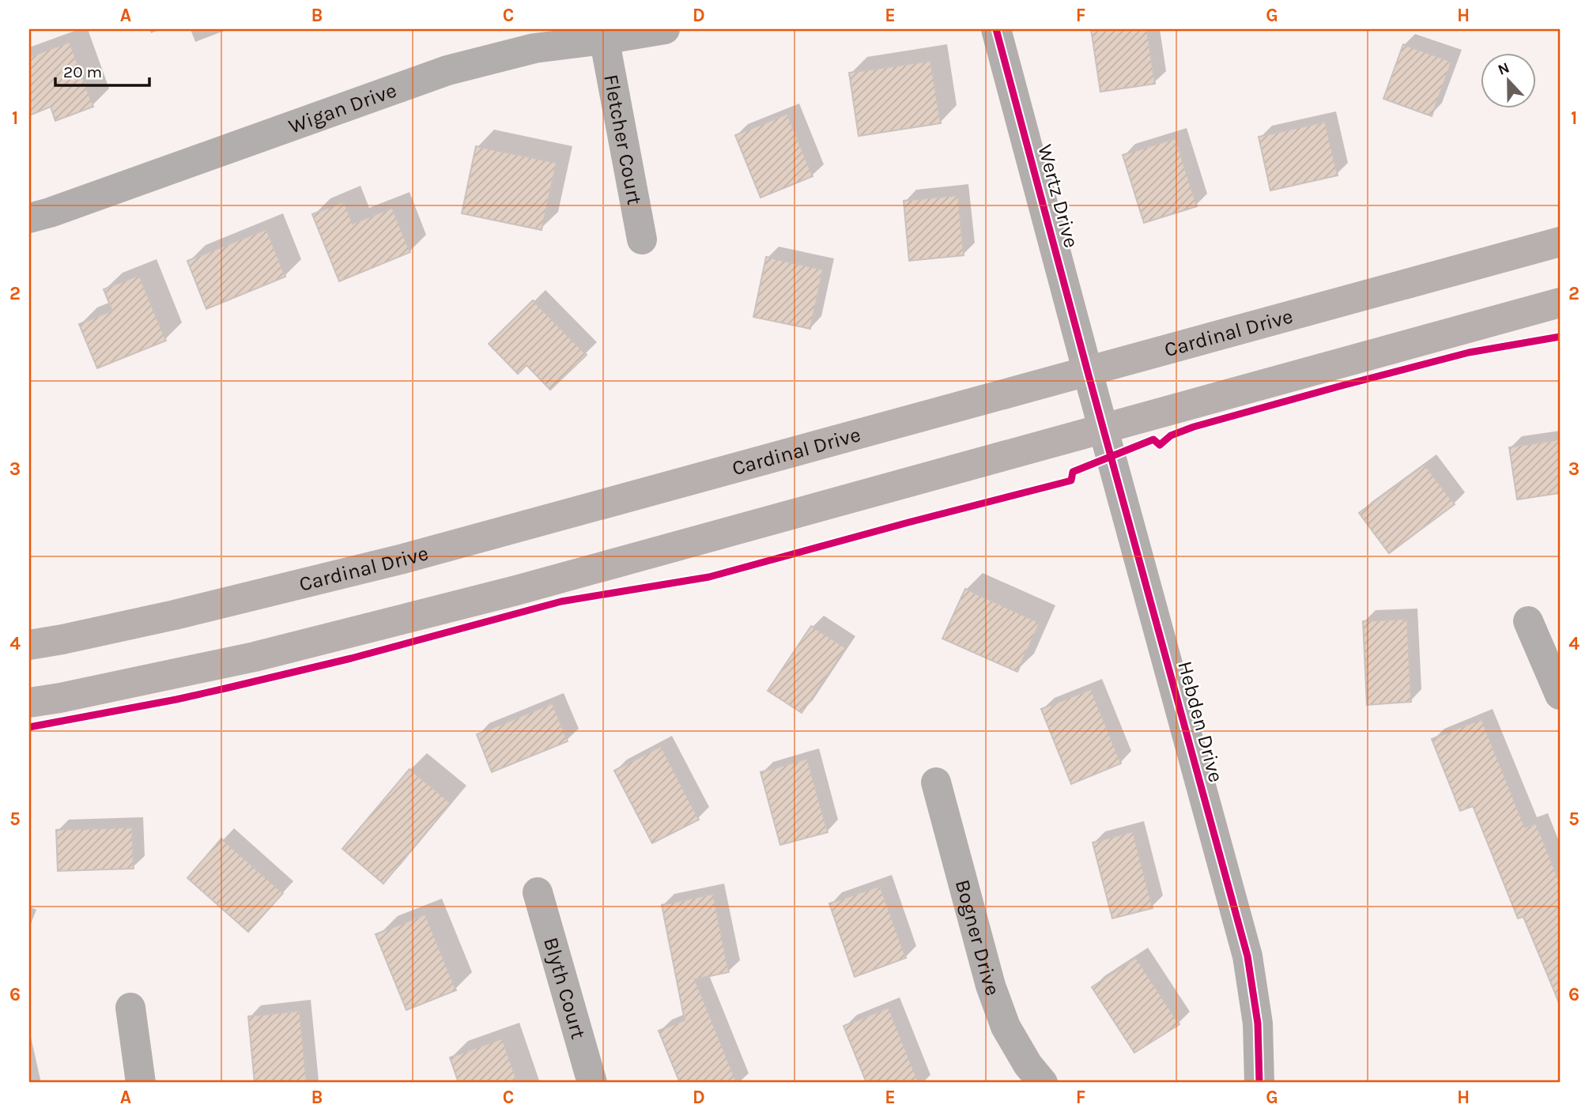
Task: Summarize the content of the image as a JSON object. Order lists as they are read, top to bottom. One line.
{"streets":{"main road":["Cardinal Drive"],"street":["Wigan Drive","Fletcher Court","Wertz Drive","Hebden Drive","Bogner Drive","Blyth Court"]},"crossings":[["Wigan Drive","Fletcher Court"],["Wertz Drive","Cardinal Drive"],["Wertz Drive","Hebden Drive"],["Cardinal Drive","Hebden Drive"]],"scale_bar":"20 m","north":"top","grid":{"columns":["A","B","C","D","E","F","G","H"],"rows":["1","2","3","4","5","6"]}}
